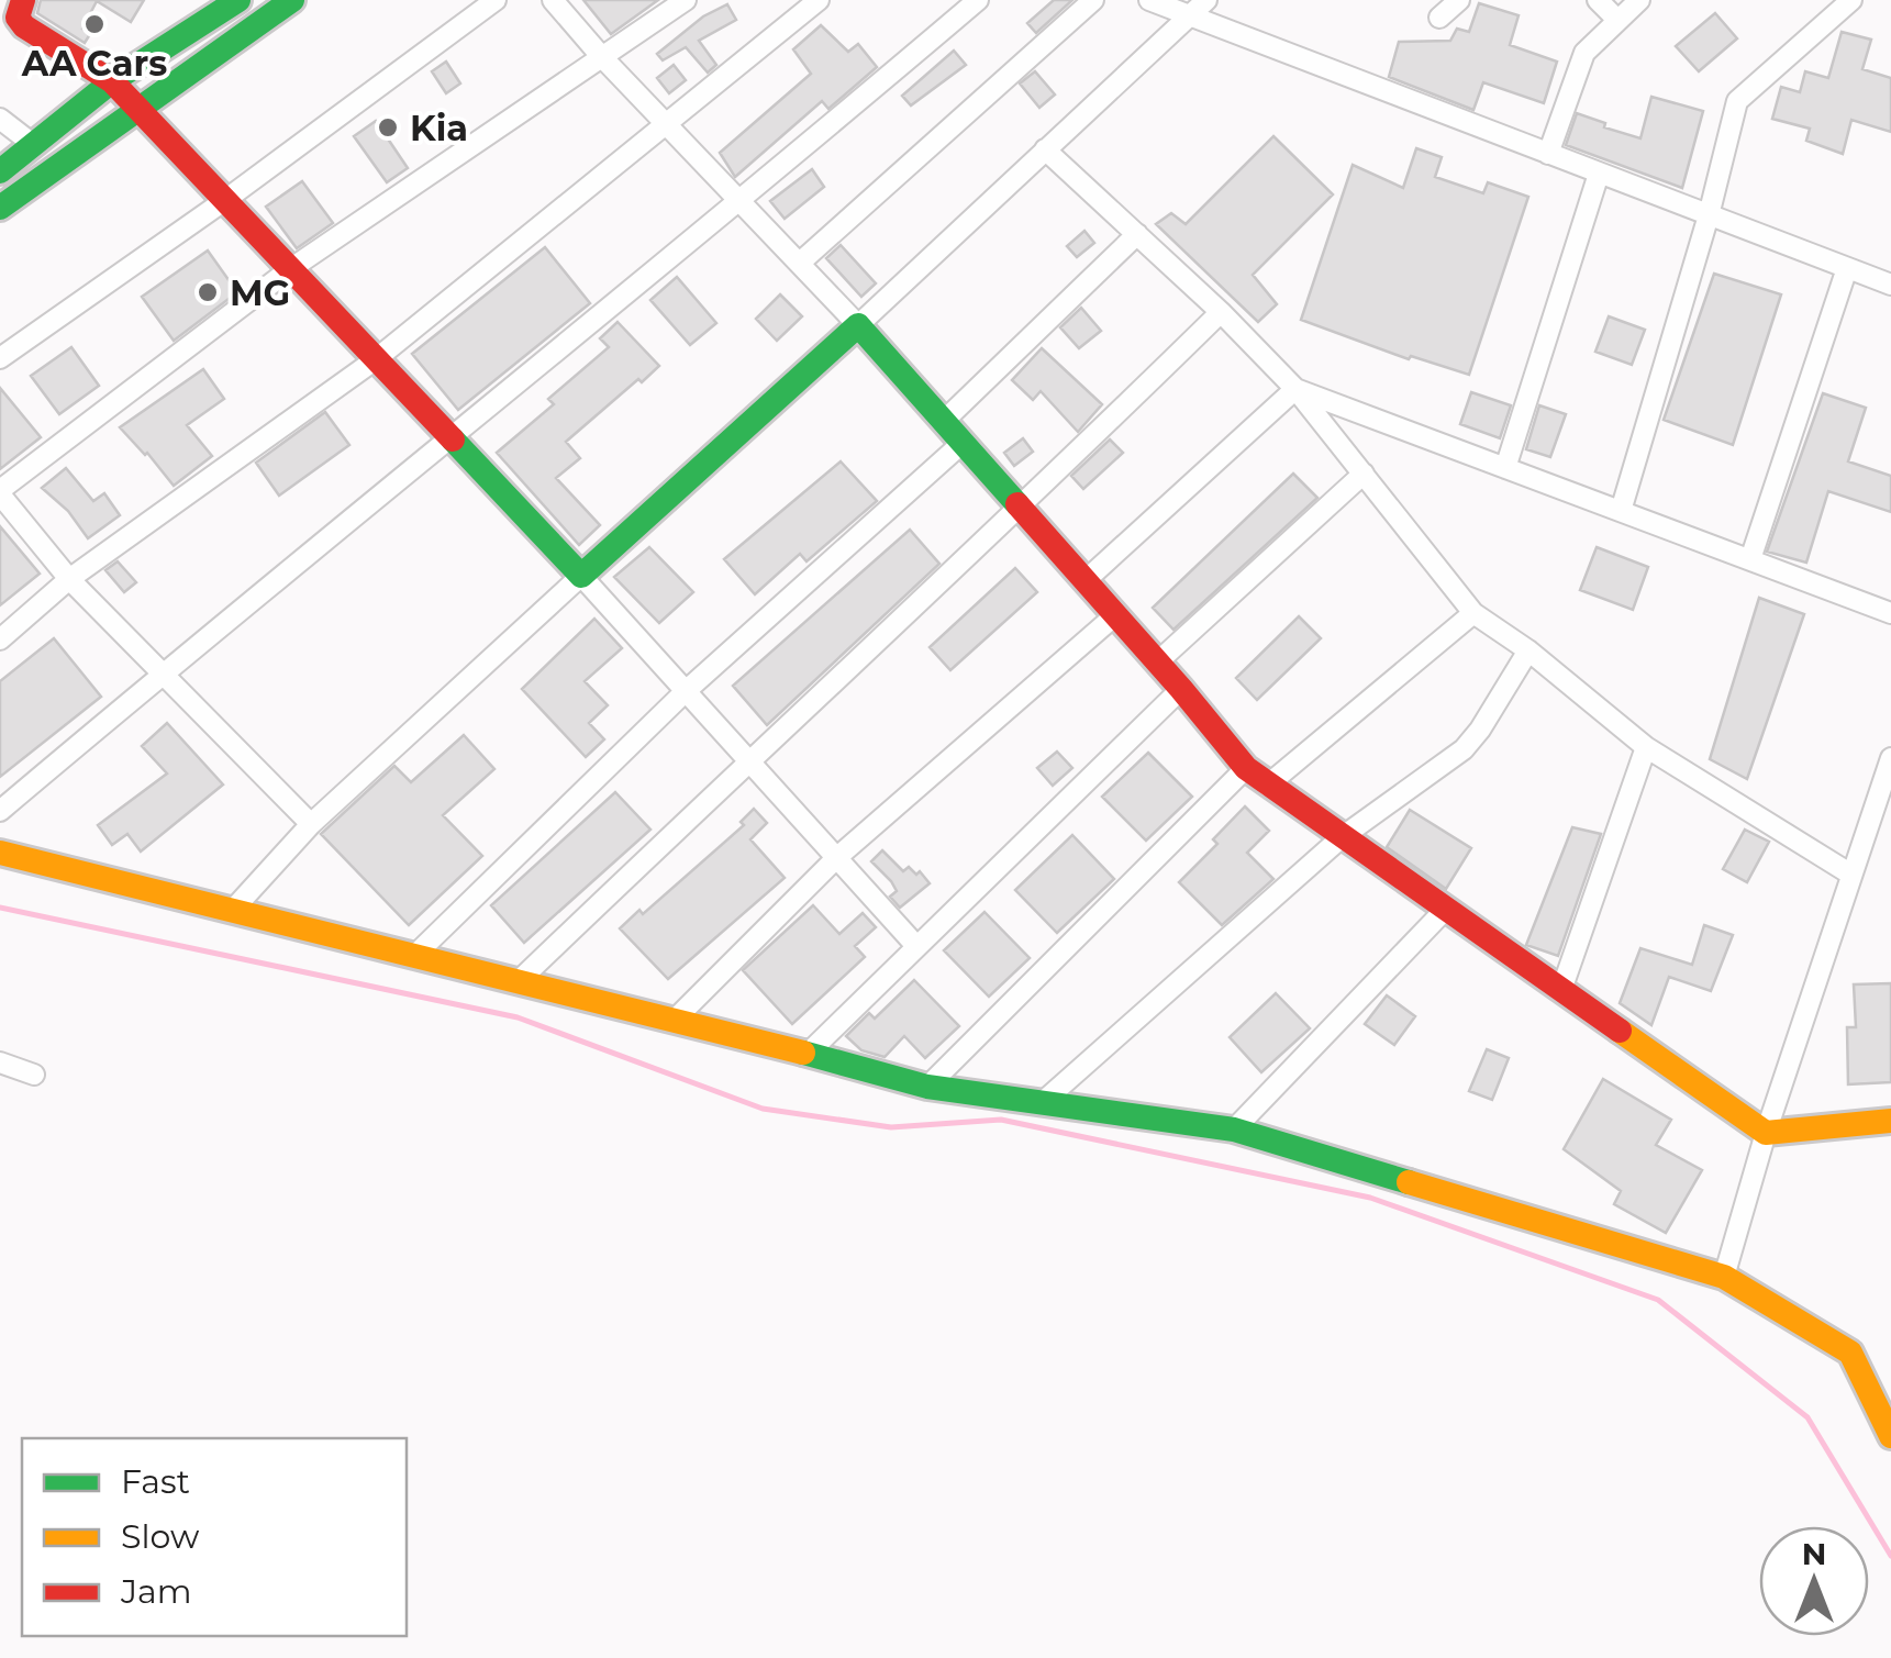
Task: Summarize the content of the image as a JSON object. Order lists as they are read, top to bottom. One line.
{"places":["AA Cars","Kia","MG"],"legend":["Fast","Slow","Jam"],"north":"top"}
